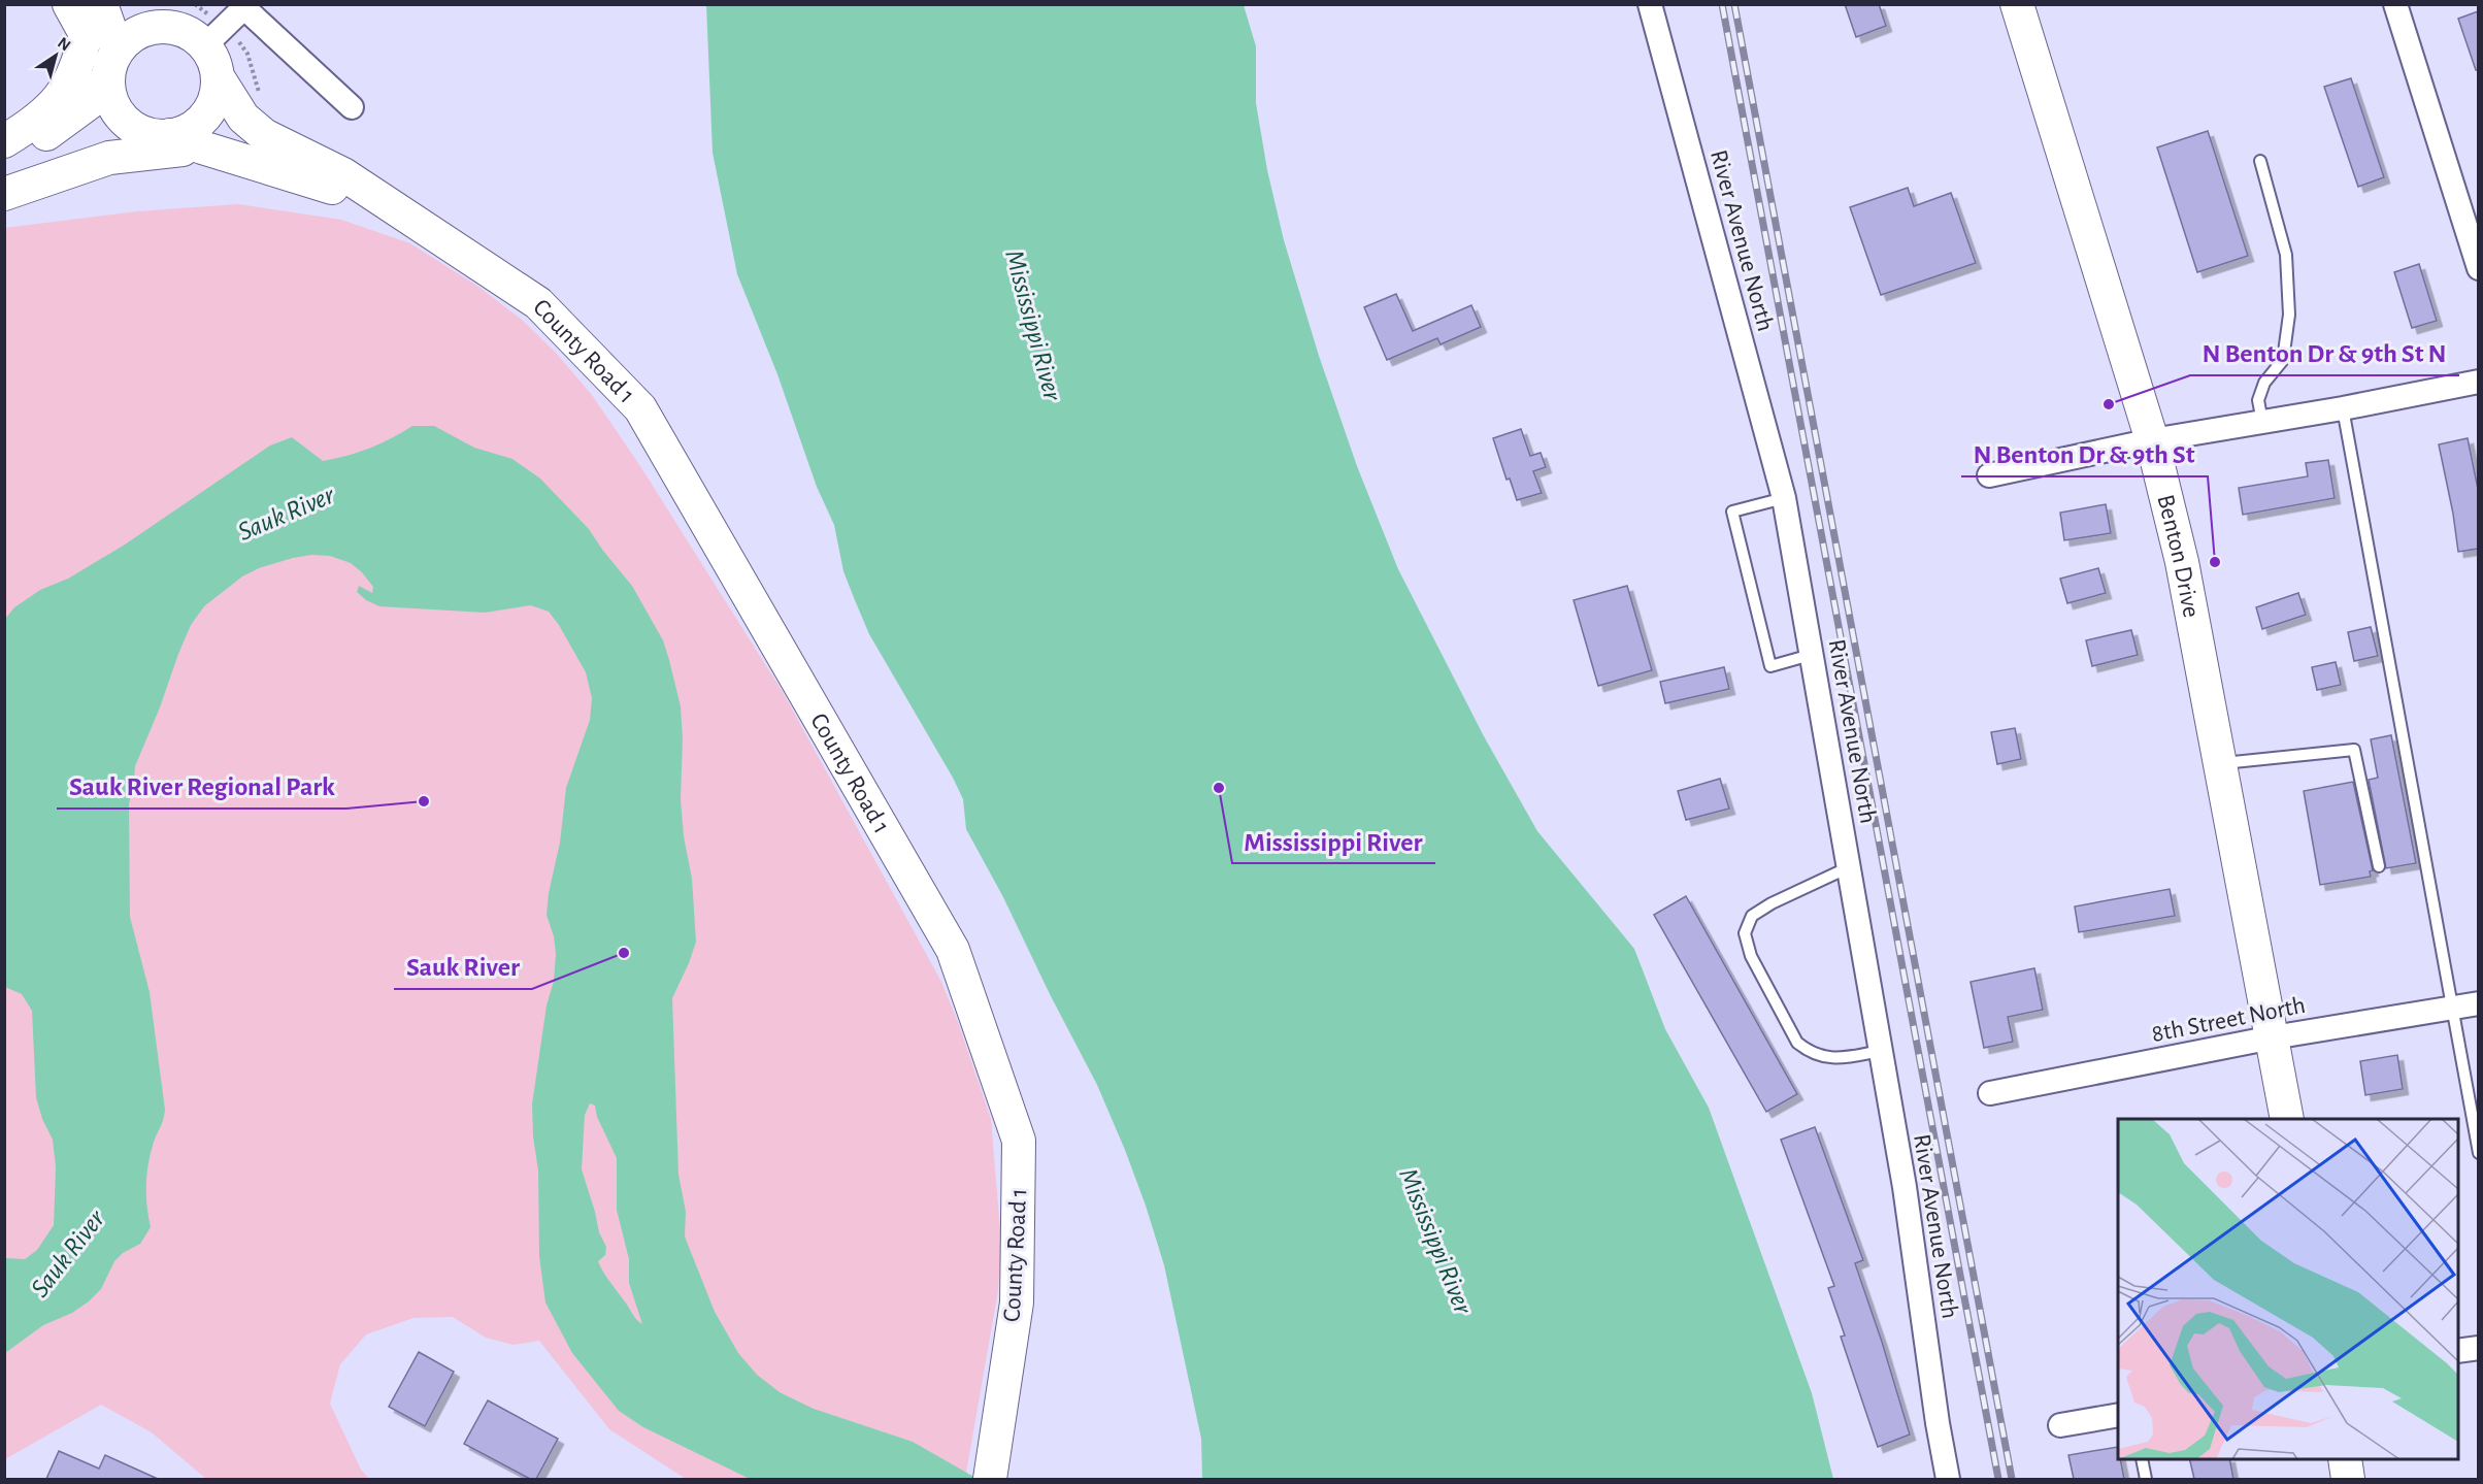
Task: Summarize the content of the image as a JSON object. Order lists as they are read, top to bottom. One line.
{"streets":{"street":["River Avenue North","County Road 1","Benton Drive","8th Street North"]},"crossings":[["Benton Drive","8th Street North"]],"water":["Mississippi River","Sauk River"],"places":["N Benton Dr & 9th St N","N Benton Dr & 9th St","Mississippi River","Sauk River Regional Park","Sauk River"],"north":"top right"}
